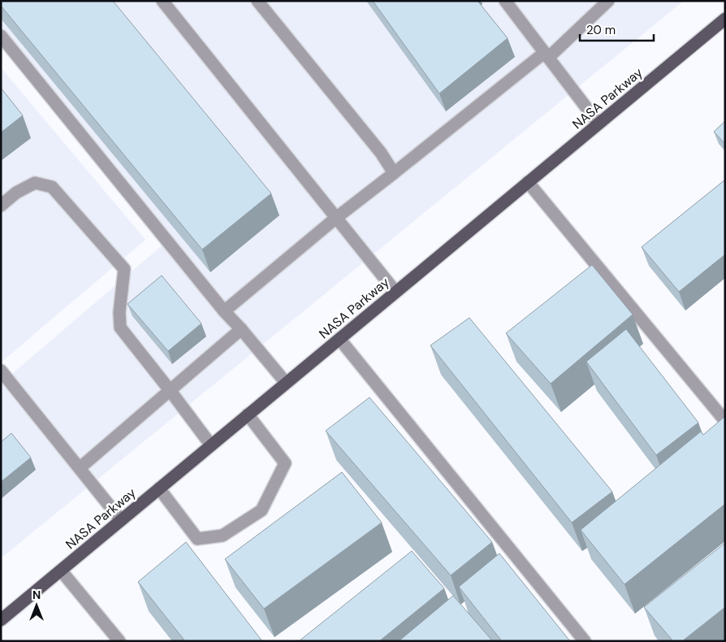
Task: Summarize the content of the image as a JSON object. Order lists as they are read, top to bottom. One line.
{"streets":{"main road":["NASA Parkway"]},"scale_bar":"20 m","north":"top"}
